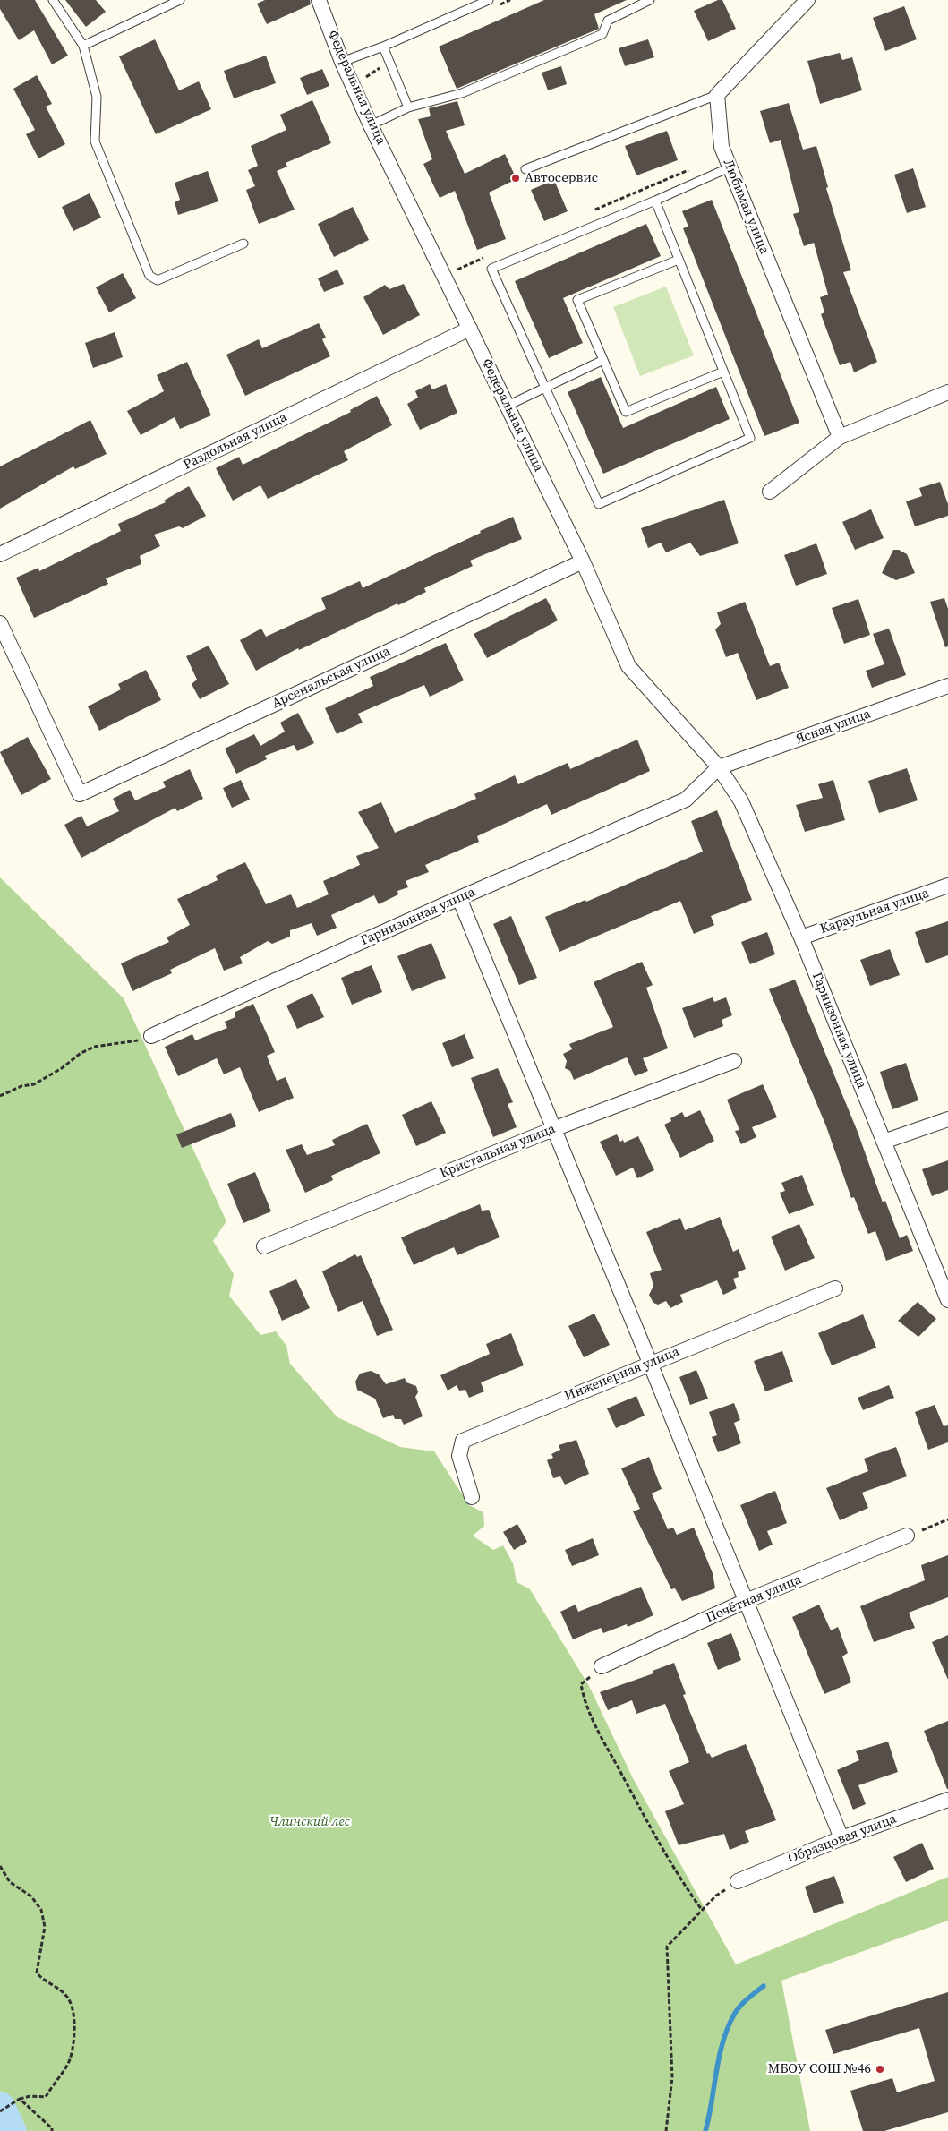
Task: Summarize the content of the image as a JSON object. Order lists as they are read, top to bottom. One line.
{"streets":{"street":["Федеральная улица","Любимая улица","Раздольная улица","Арсенальская улица","Ясная улица","Караульная улица","Гарнизонная улица","Кристальная улица","Инженерная улица","Почётная улица","Образцовая улица"]},"crossings":[["Федеральная улица","Раздольная улица"],["Федеральная улица","Арсенальская улица"],["Федеральная улица","Ясная улица"],["Федеральная улица","Гарнизонная улица"],["Ясная улица","Гарнизонная улица"],["Караульная улица","Гарнизонная улица"]],"parks":["Члинский лес"],"places":["Автосервис","МБОУ СОШ №46"]}
